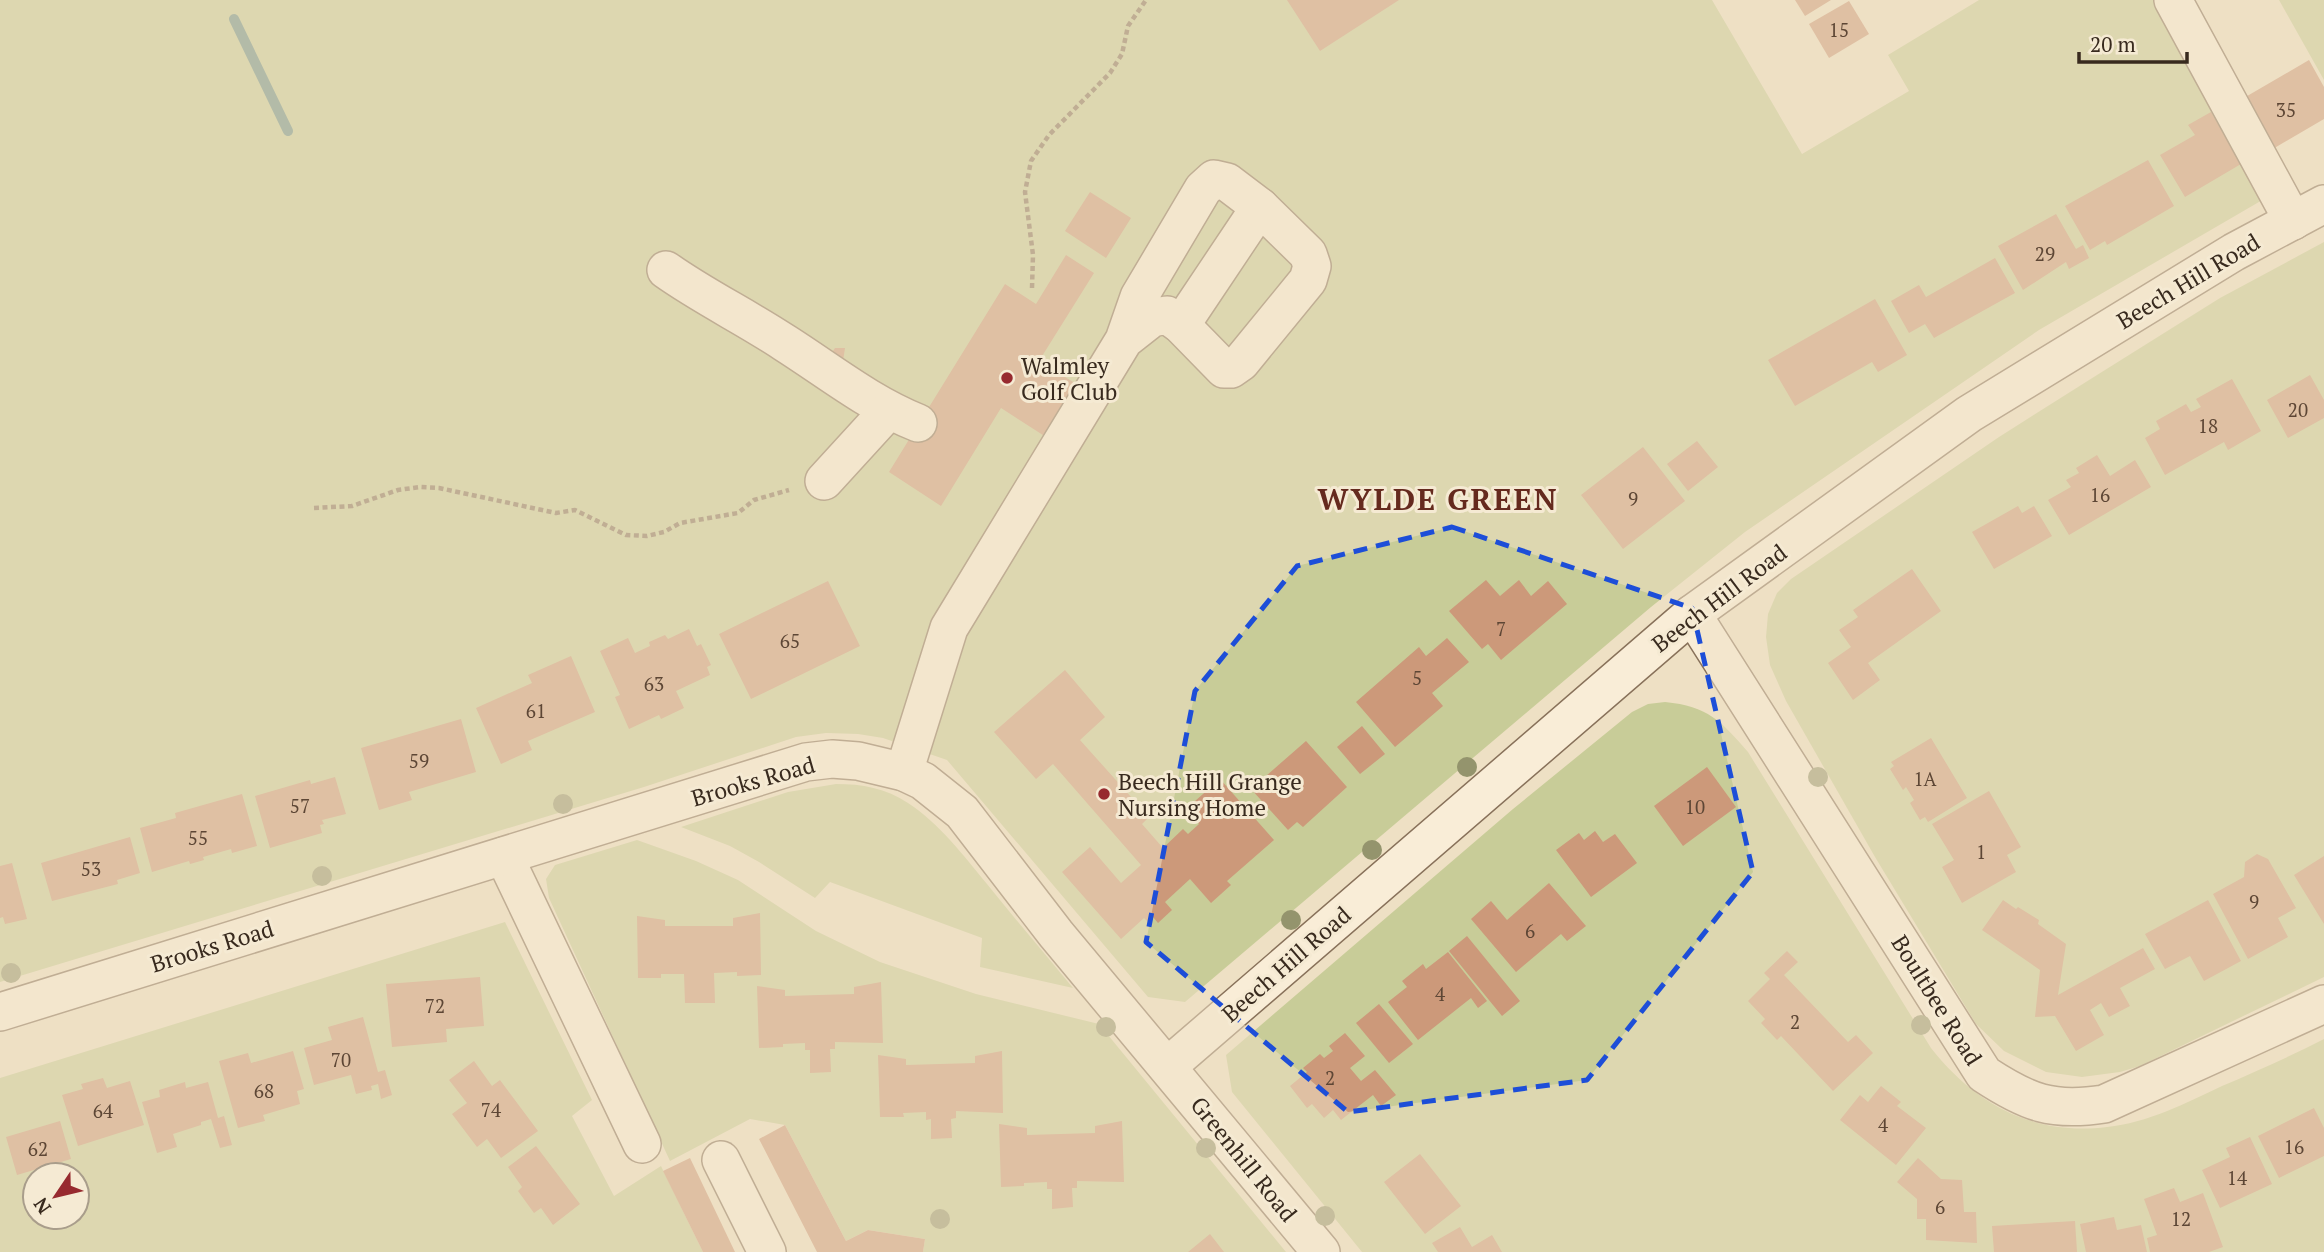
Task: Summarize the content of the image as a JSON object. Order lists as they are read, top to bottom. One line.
{"streets":{"street":["Beech Hill Road","Brooks Road","Boultbee Road","Greenhill Road"]},"crossings":[["Beech Hill Road","Brooks Road"],["Beech Hill Road","Boultbee Road"],["Beech Hill Road","Greenhill Road"],["Brooks Road","Greenhill Road"]],"districts":["WYLDE GREEN"],"places":["Walmley Golf Club","Beech Hill Grange Nursing Home"],"house_numbers":["15","35","29","20","18","16","9","7","65","5","63","61","59","1A","57","10","55","1","53","9","6","4","72","2","70","2","68","74","64","4","16","62","14","6","12"],"scale_bar":"20 m","north":"bottom left"}
